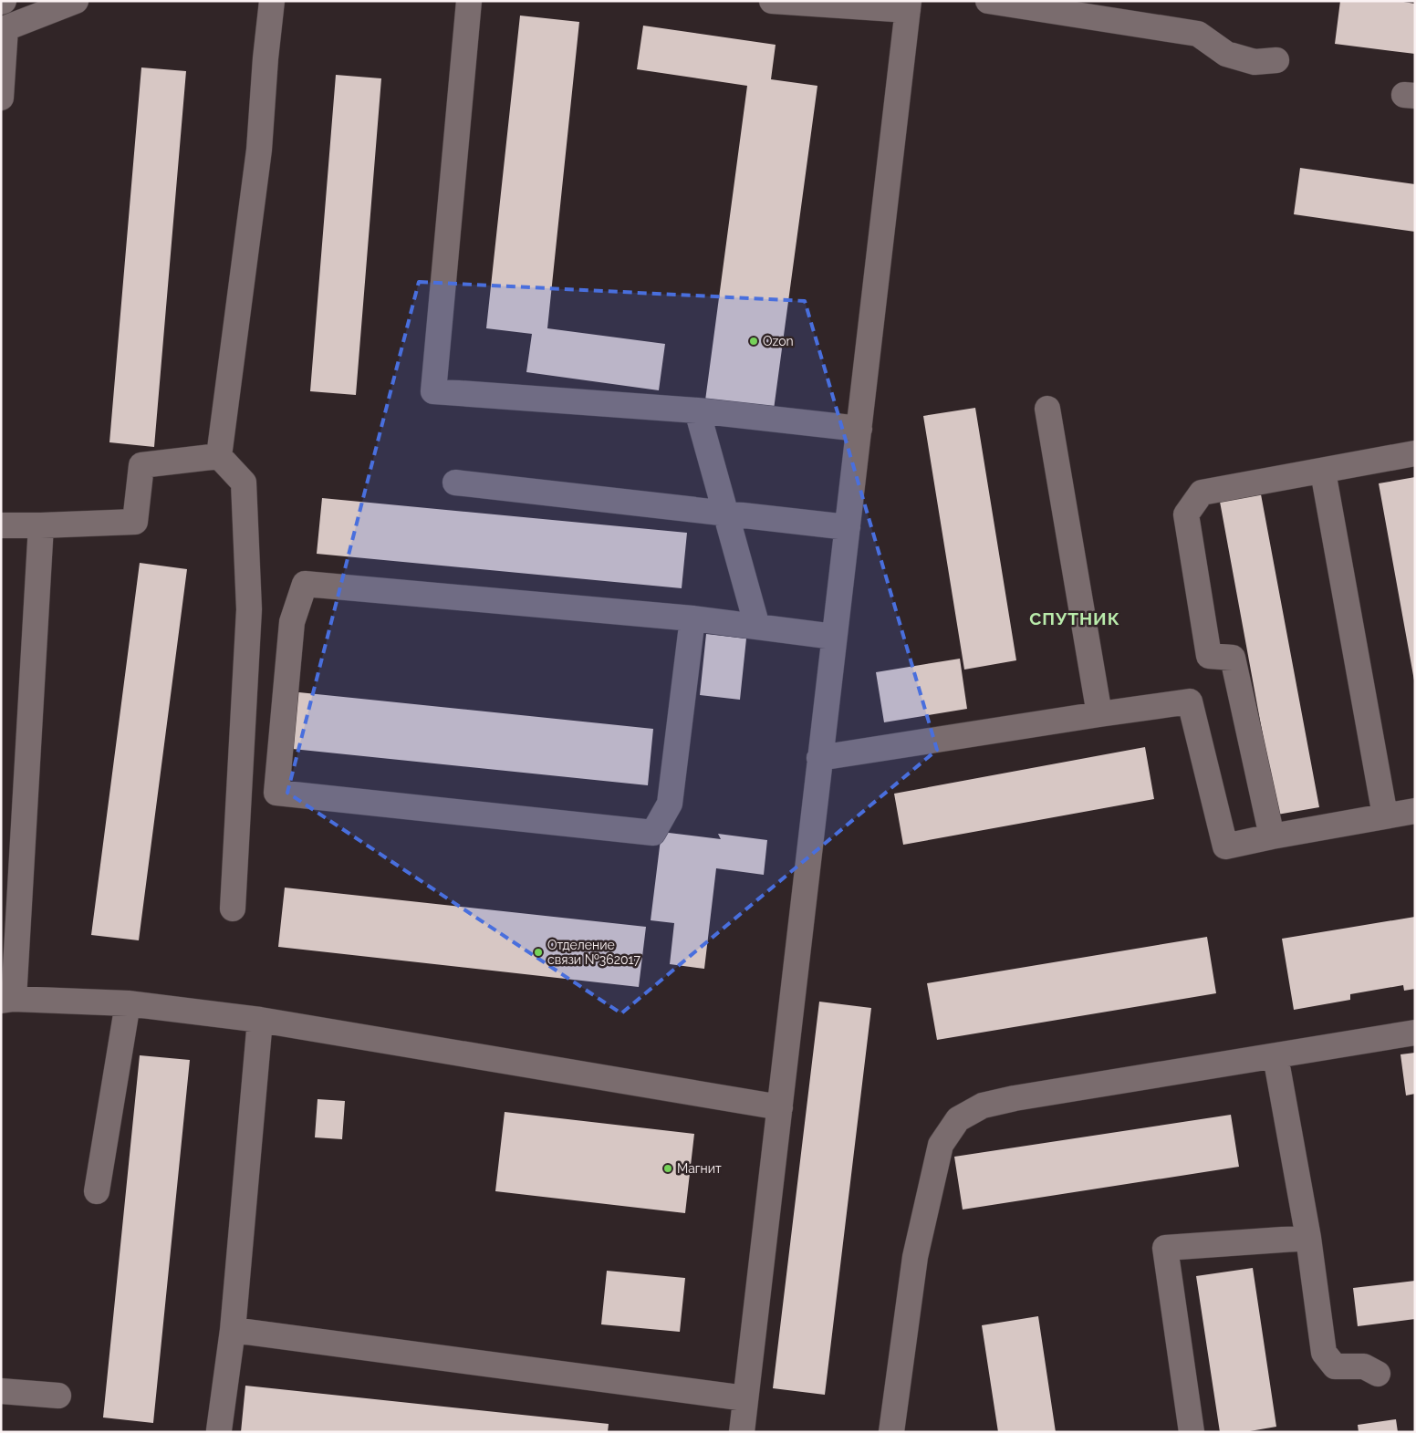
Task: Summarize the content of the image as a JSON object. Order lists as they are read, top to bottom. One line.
{"districts":["СПУТНИК"],"places":["Ozon","Отделение связи №362017","Магнит"]}
